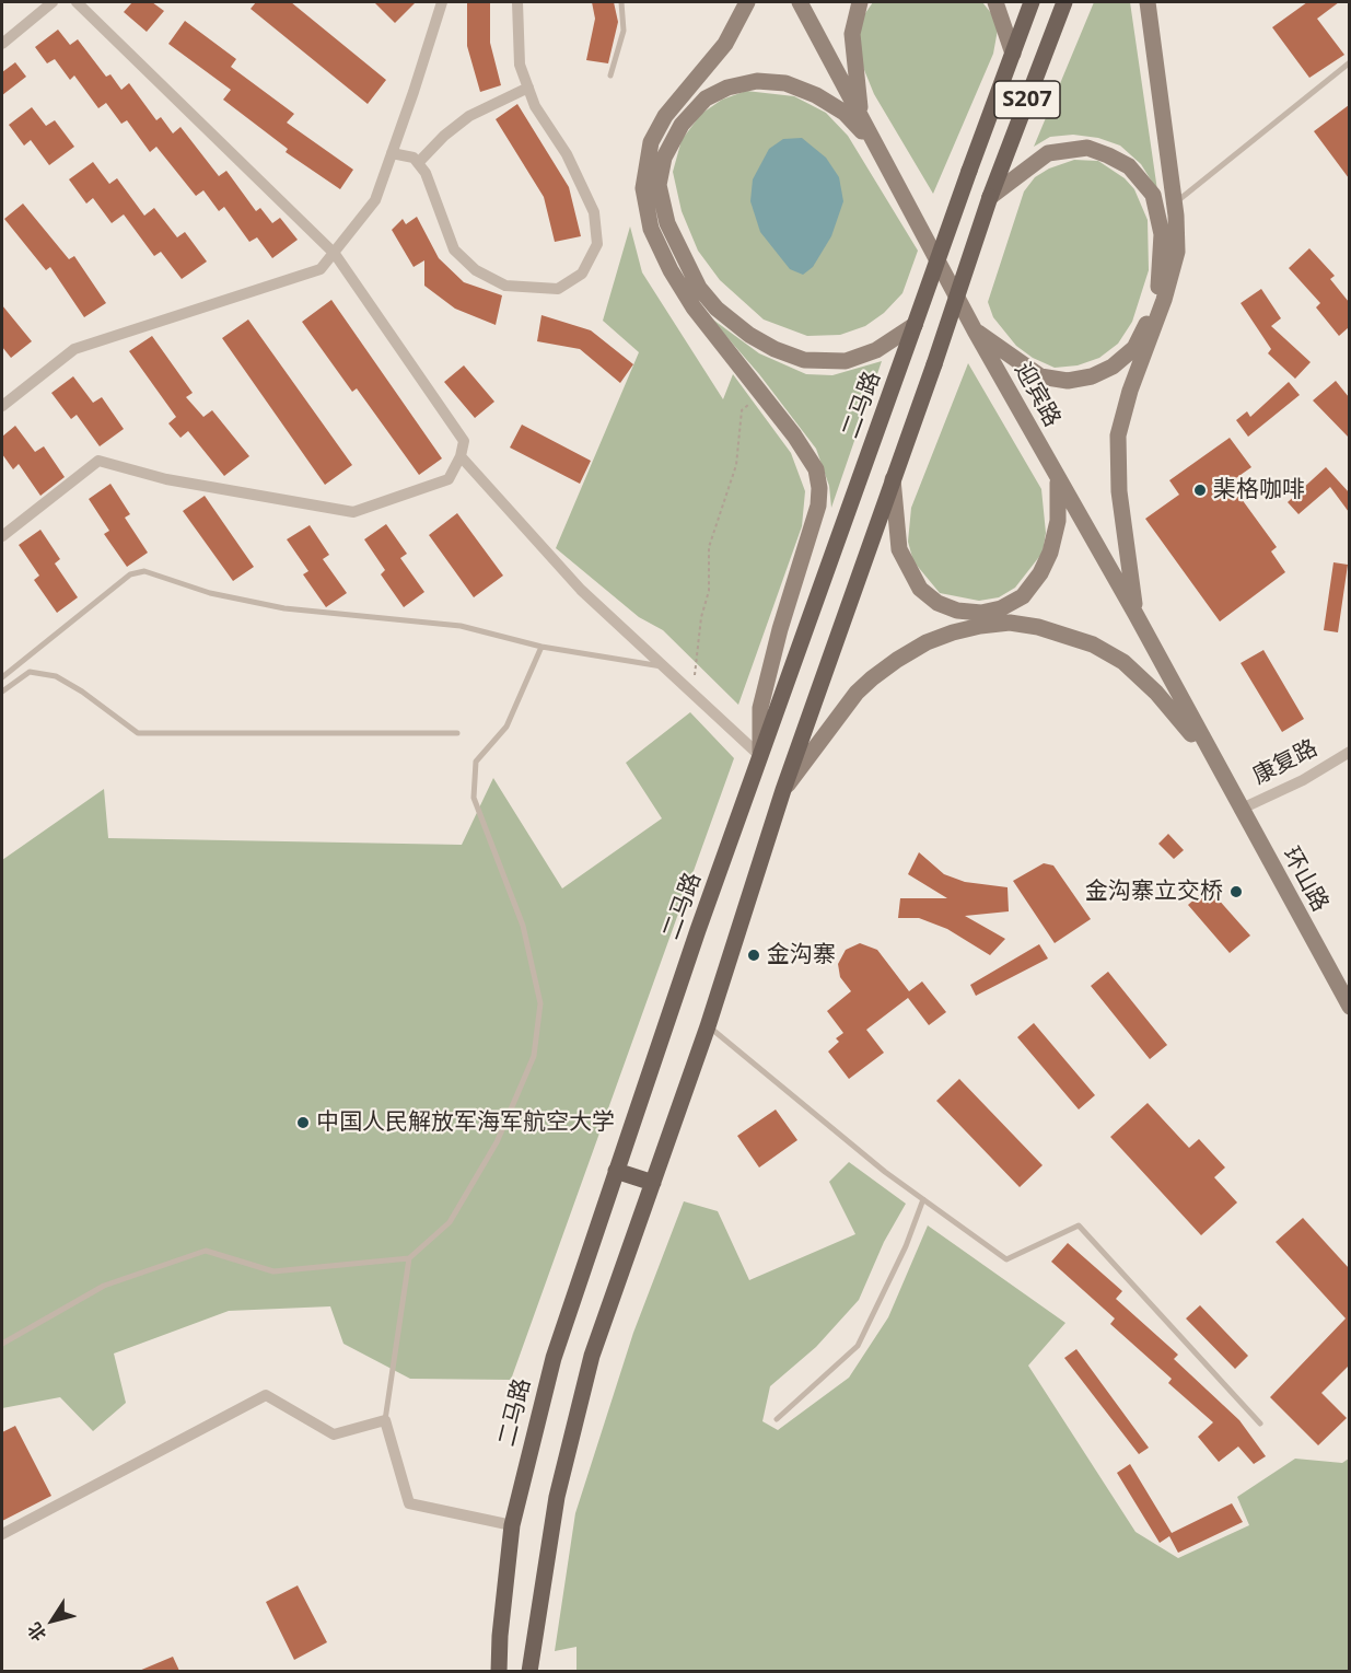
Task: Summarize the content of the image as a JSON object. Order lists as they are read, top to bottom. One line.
{"streets":{"main road":["S207","迎宾路","二马路","环山路"],"street":["康复路"]},"crossings":[["S207","二马路"],["迎宾路","康复路"],["迎宾路","环山路"],["康复路","环山路"]],"places":["棐格咖啡","金沟寨立交桥","金沟寨","中国人民解放军海军航空大学"],"north":"bottom left"}
